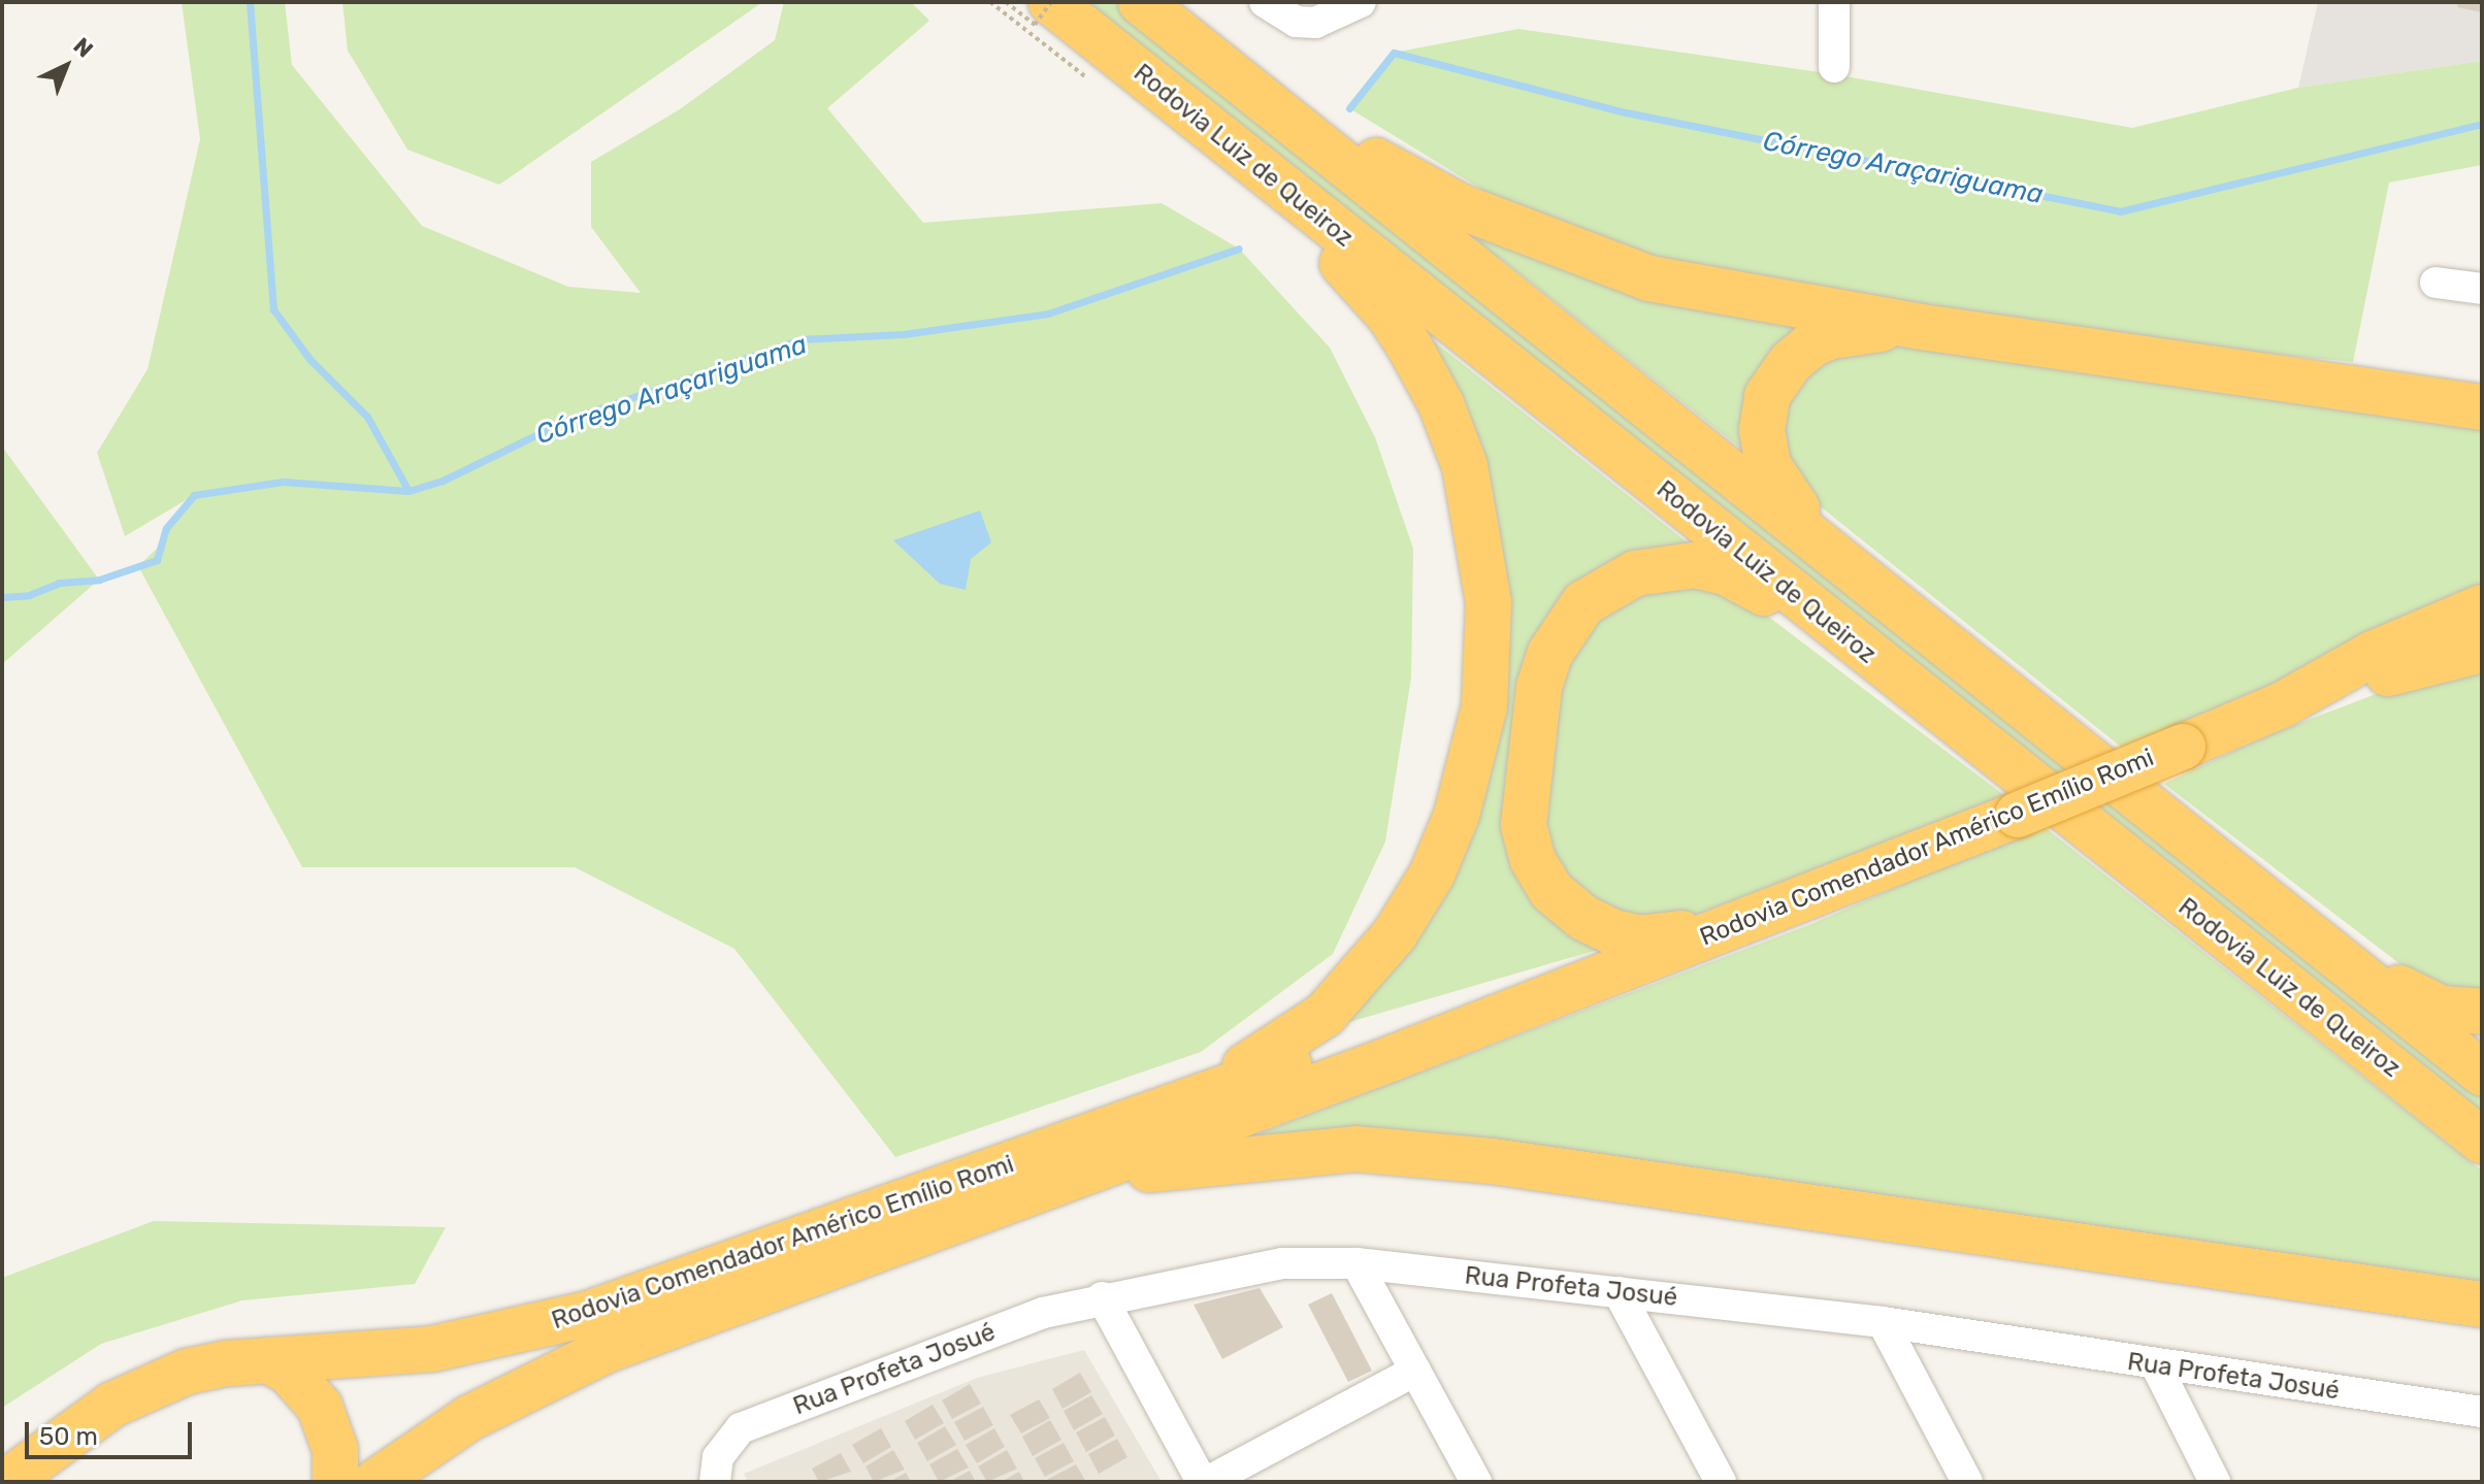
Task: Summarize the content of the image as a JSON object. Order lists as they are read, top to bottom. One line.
{"streets":{"highway":["Rodovia Luiz de Queiroz","Rodovia Comendador Américo Emílio Romi"],"street":["Rua Profeta Josué"]},"crossings":[["Rodovia Luiz de Queiroz","Rodovia Comendador Américo Emílio Romi"]],"water":["Córrego Araçariguama"],"scale_bar":"50 m","north":"top right"}
